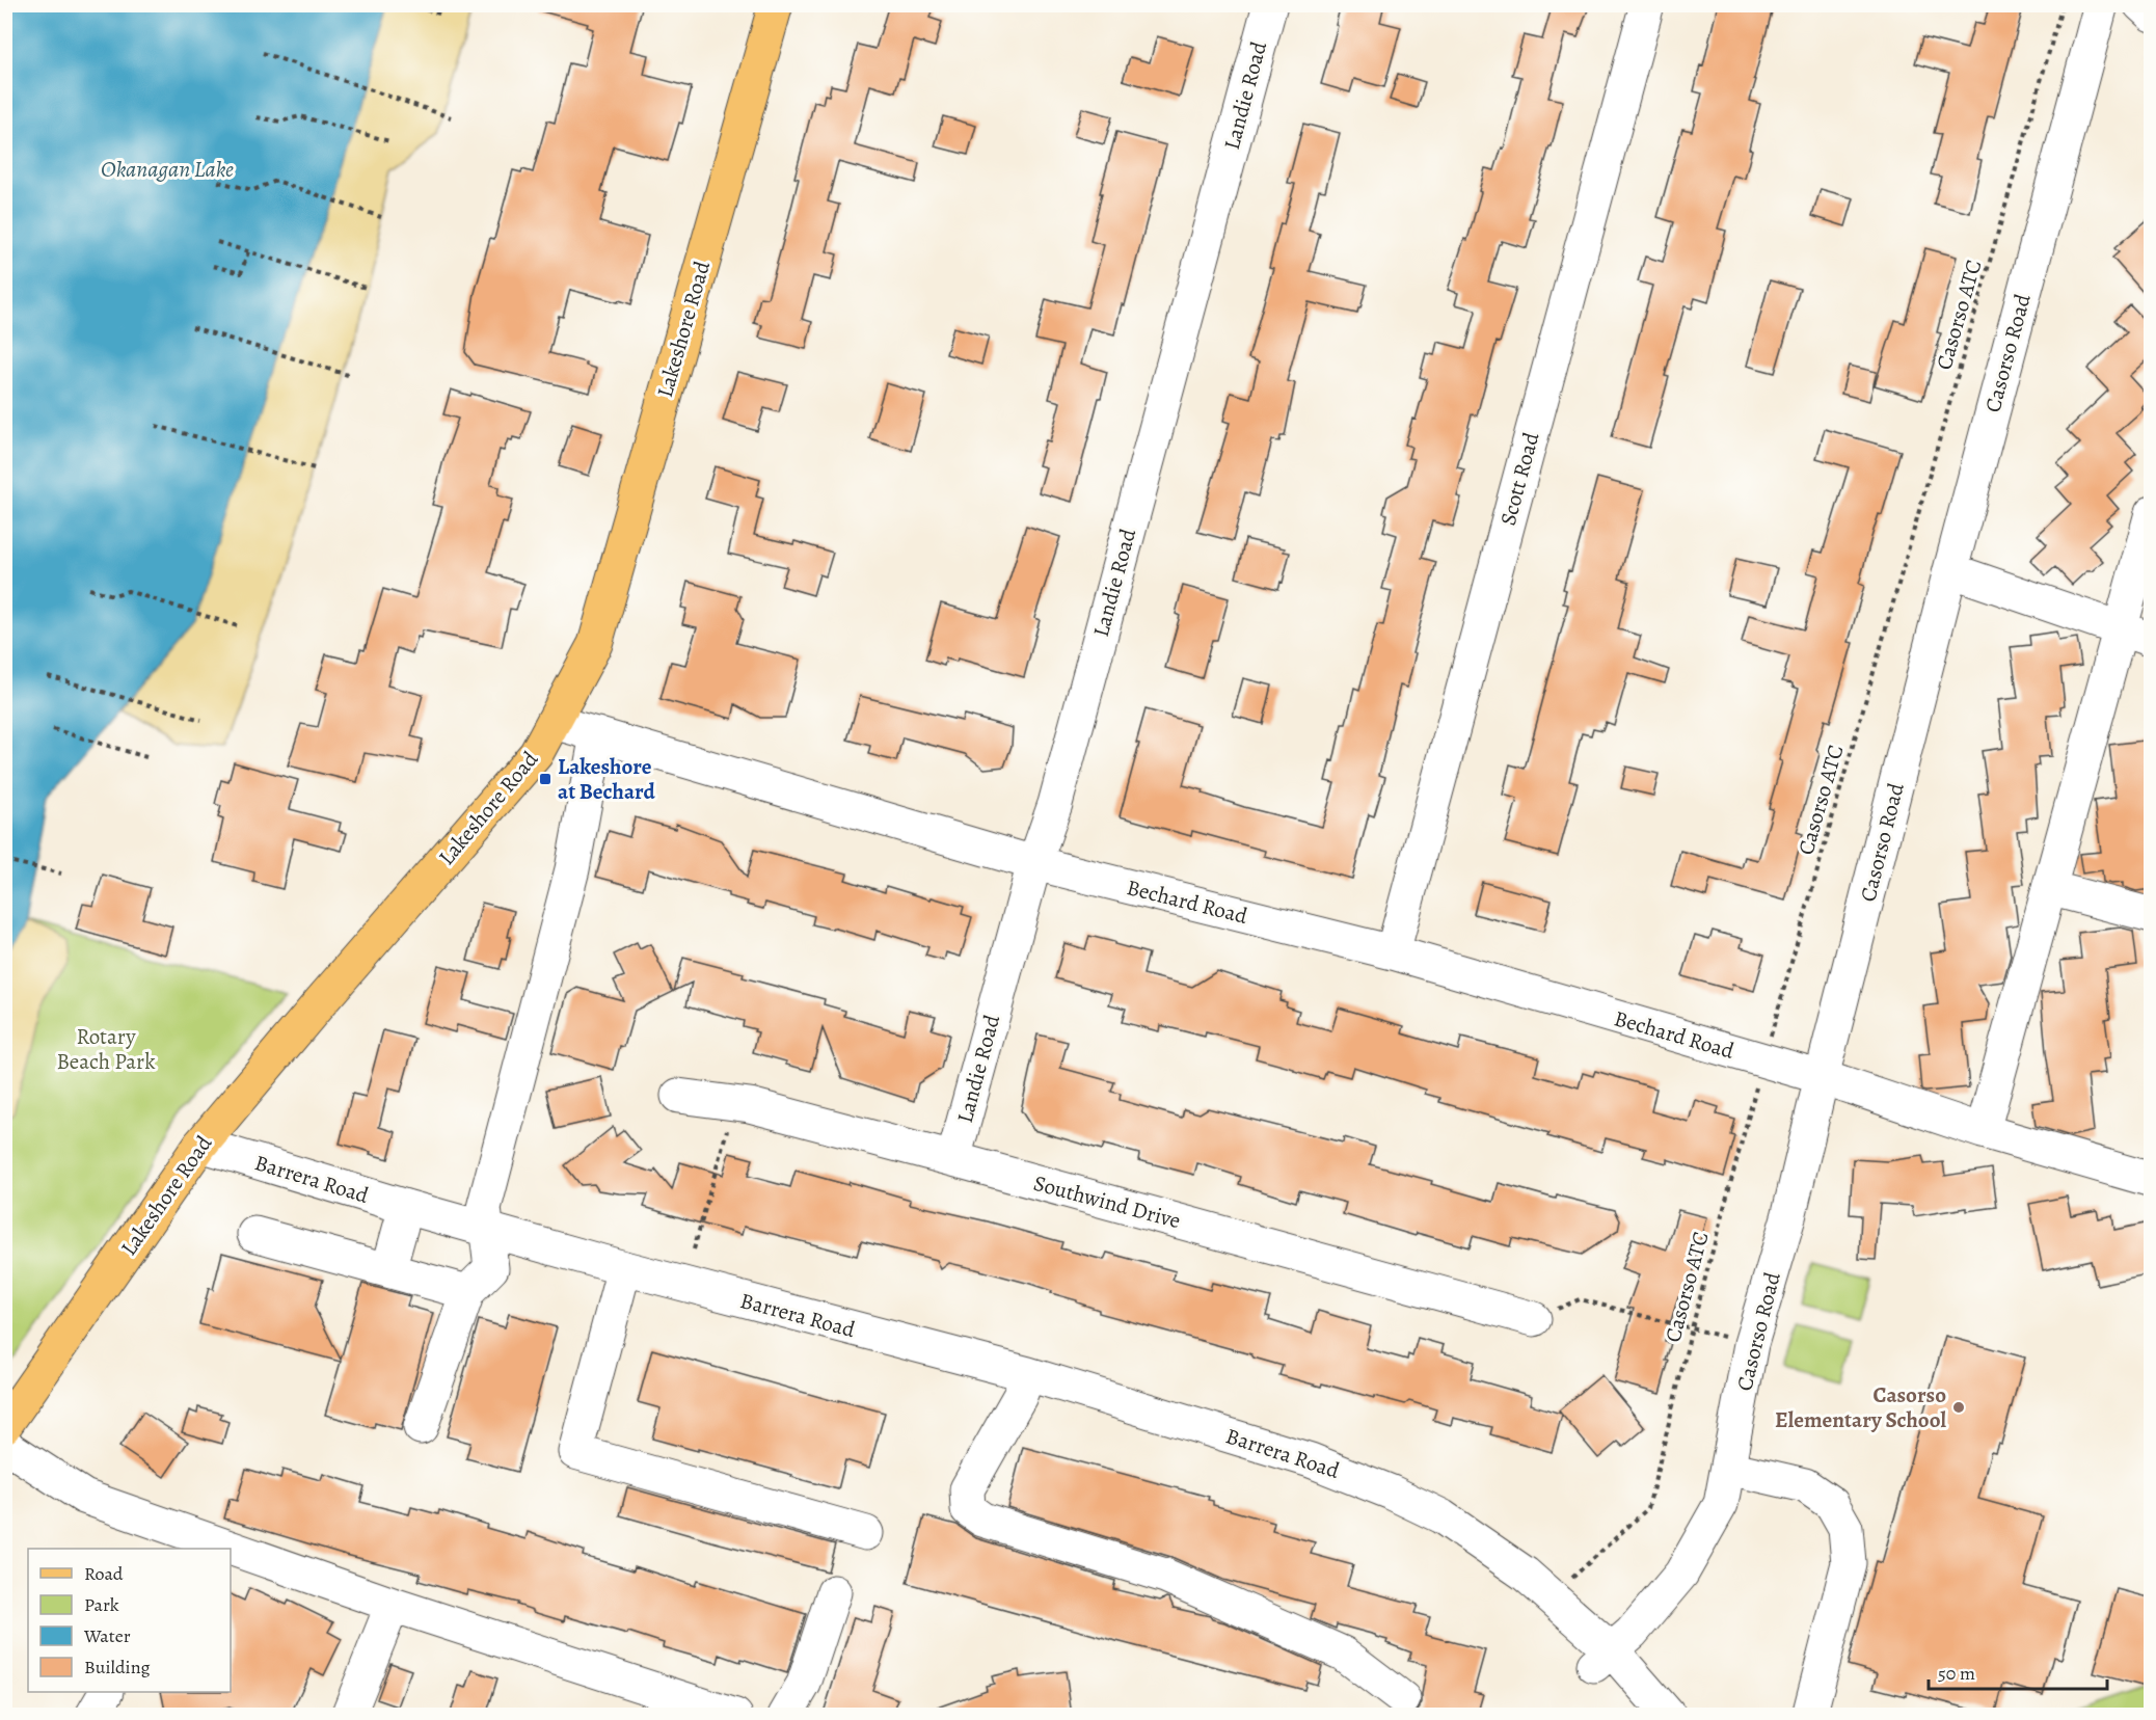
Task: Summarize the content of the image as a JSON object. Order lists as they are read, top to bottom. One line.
{"streets":{"main road":["Lakeshore Road"],"street":["Landie Road","Casorso Road","Scott Road","Bechard Road","Barrera Road","Southwind Drive"],"path":["Casorso ATC"]},"crossings":[["Landie Road","Bechard Road"],["Landie Road","Southwind Drive"],["Casorso ATC","Bechard Road"],["Lakeshore Road","Bechard Road"],["Lakeshore Road","Barrera Road"],["Casorso Road","Bechard Road"],["Casorso Road","Barrera Road"],["Scott Road","Bechard Road"]],"water":["Okanagan Lake"],"parks":["Rotary Beach Park"],"places":{"transit":["Lakeshore at Bechard"],"other":["Casorso Elementary School"]},"legend":["Road","Park","Water","Building"],"scale_bar":"50 m"}
